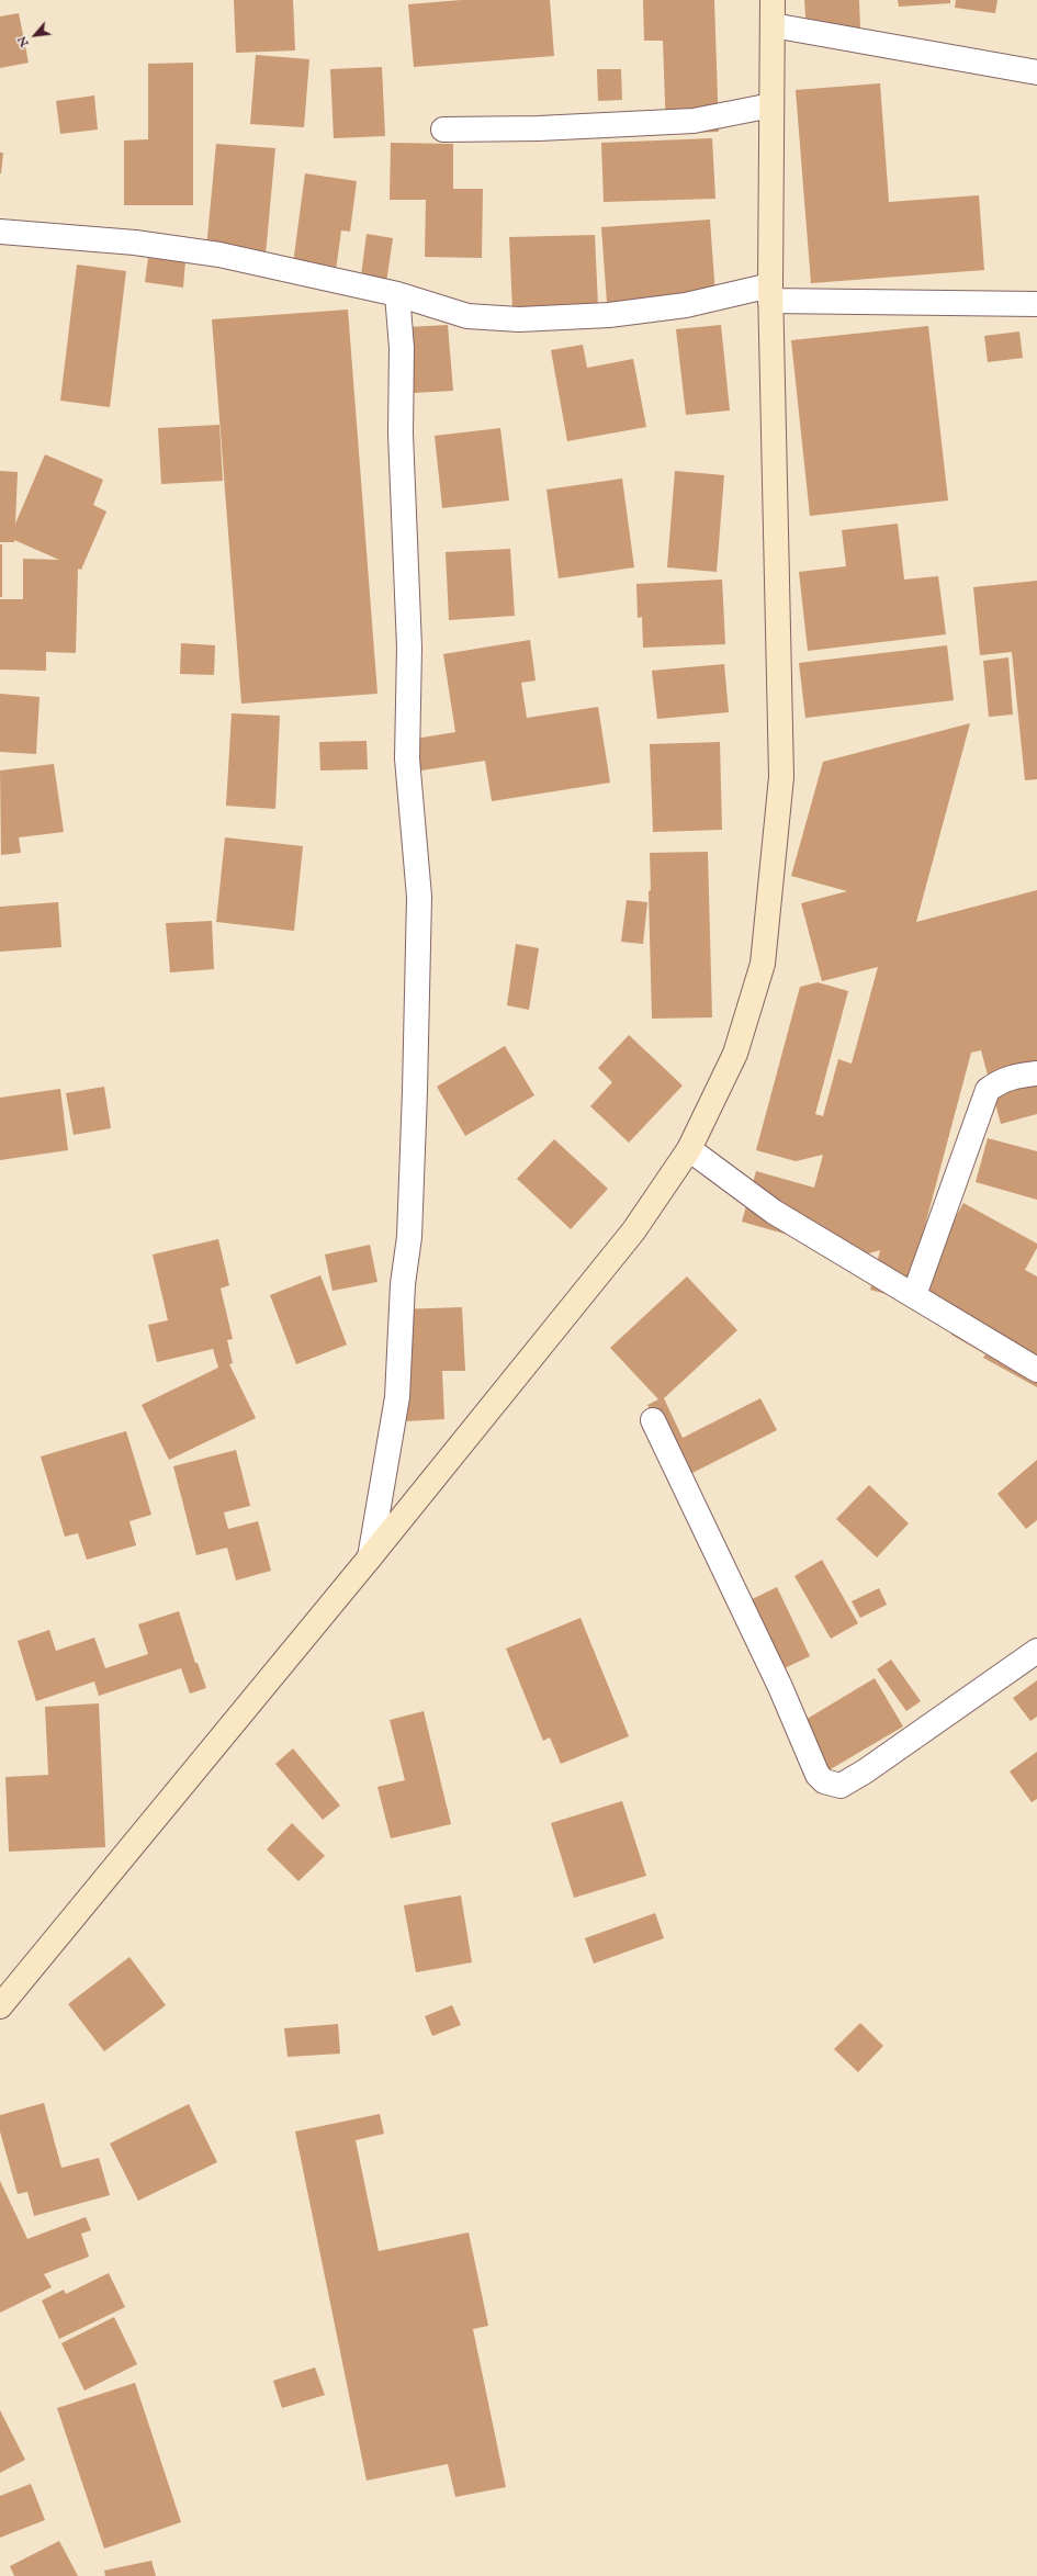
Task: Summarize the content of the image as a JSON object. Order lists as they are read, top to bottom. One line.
{"north":"bottom left"}
